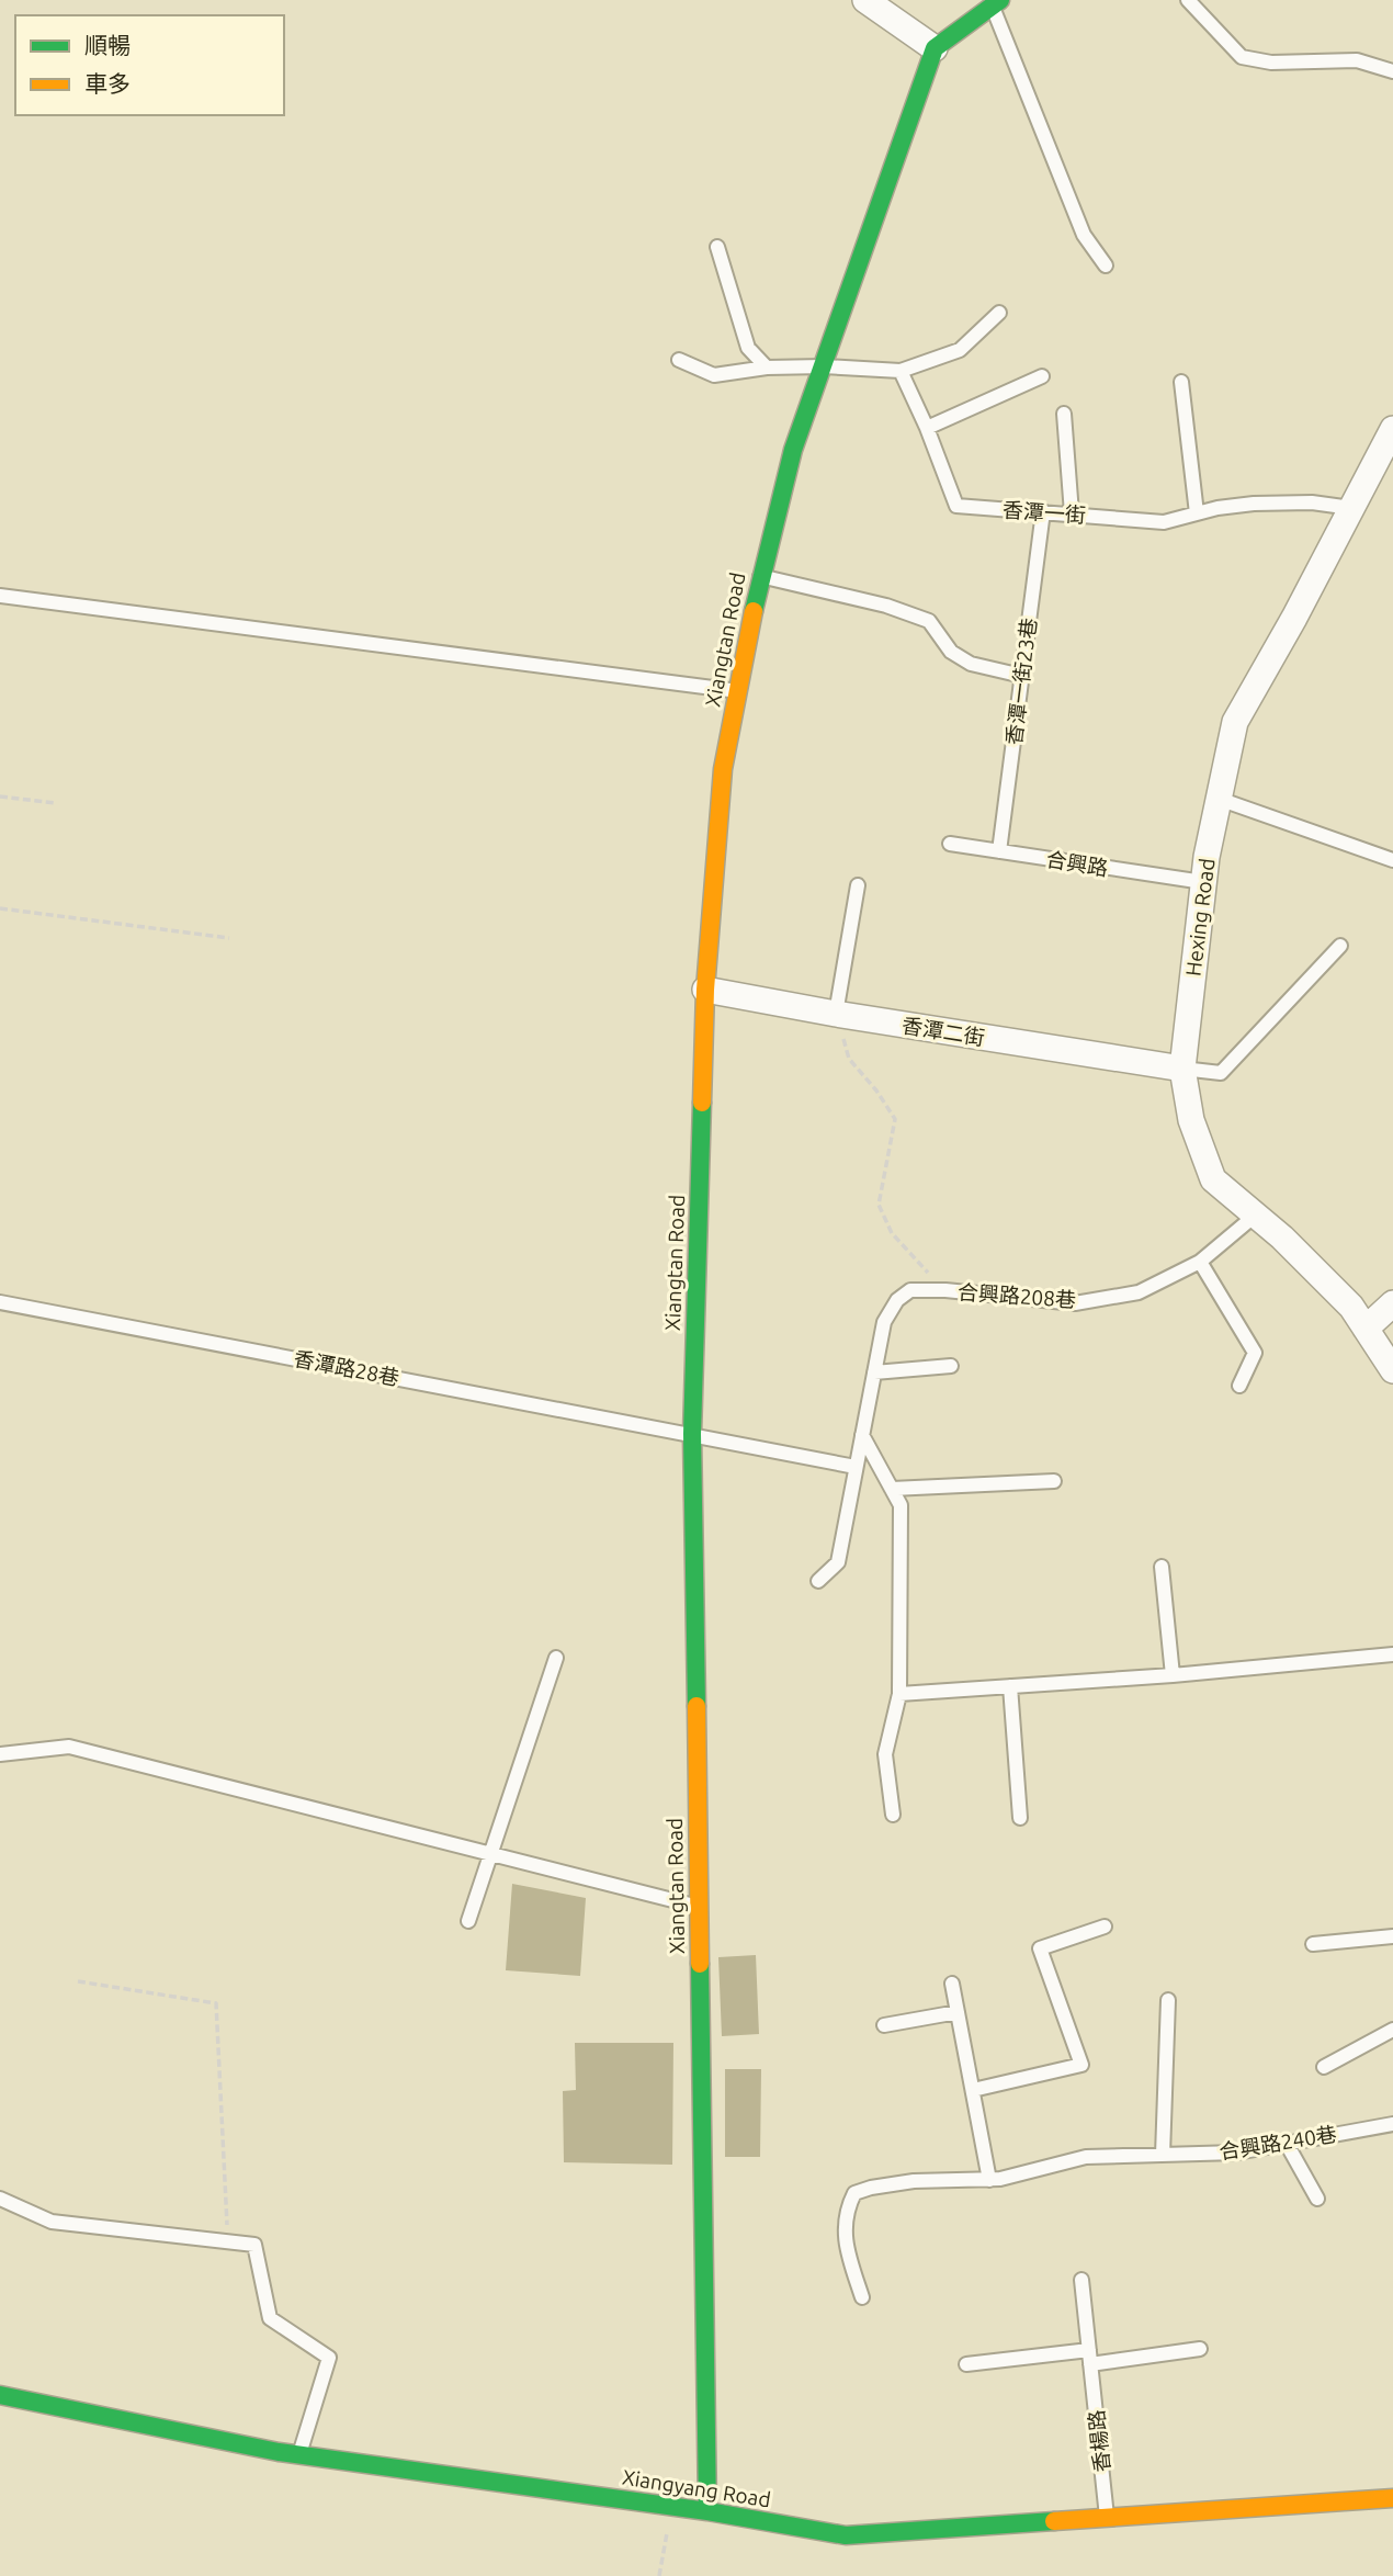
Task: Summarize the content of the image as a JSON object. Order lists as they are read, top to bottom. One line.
{"streets":{"street":["Xiangtan Road","Hexing Road","香潭二街","Xiangyang Road"],"lane":["香潭一街","香潭一街23巷","合興路","合興路208巷","香潭路28巷","合興路240巷","香楊路"]},"crossings":[["香潭一街","香潭一街23巷"],["香潭一街","Hexing Road"],["Xiangtan Road","香潭二街"],["Xiangtan Road","香潭路28巷"],["Xiangtan Road","Xiangyang Road"],["香潭一街23巷","合興路"],["合興路","Hexing Road"],["Hexing Road","香潭二街"],["Hexing Road","合興路208巷"],["合興路208巷","香潭路28巷"],["香楊路","Xiangyang Road"]],"legend":["順暢","車多"]}
